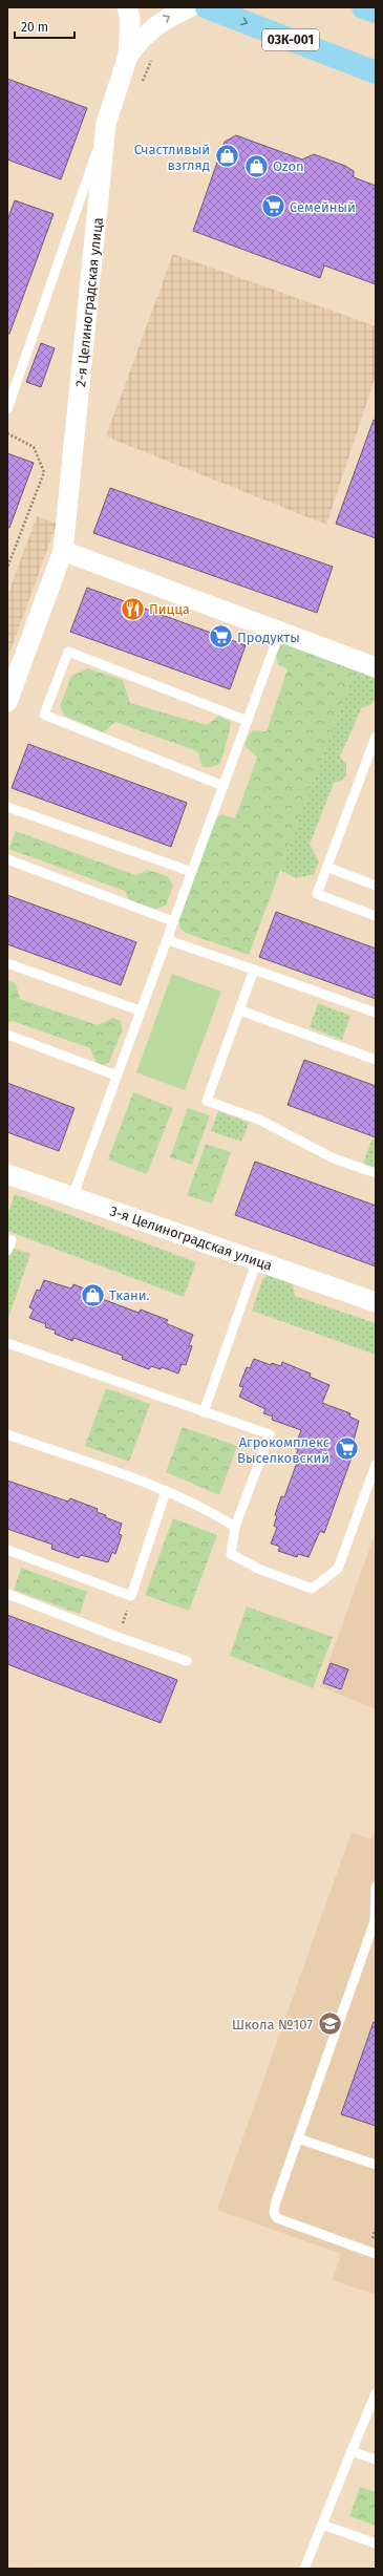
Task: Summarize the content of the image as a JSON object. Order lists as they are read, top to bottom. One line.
{"streets":{"main road":["03К-001"],"street":["2-я Целиноградская улица","3-я Целиноградская улица"]},"places":{"shop":["Счастливый взгляд","Ozon","Ткани."],"supermarket":["Семейный","Продукты","Агрокомплекс Выселковский"],"restaurant":["Пицца"],"school or university":["Школа №107"]},"scale_bar":"20 m"}
